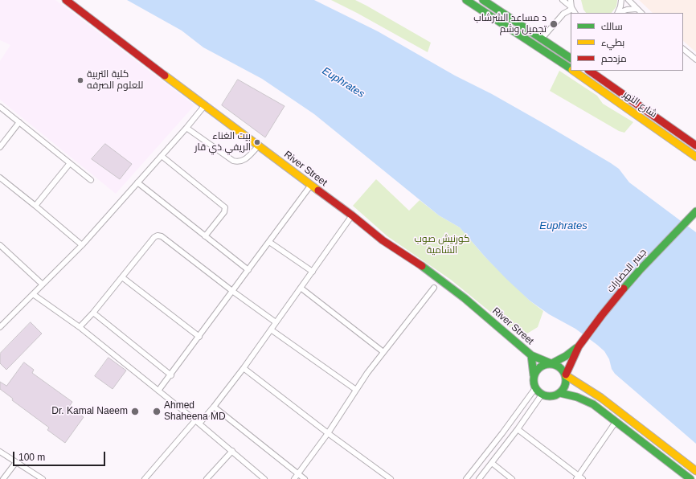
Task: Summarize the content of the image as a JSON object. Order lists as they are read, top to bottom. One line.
{"streets":{"main road":["شارع النهر","River Street","جسر الحضارات"]},"water":["Euphrates"],"parks":["كورنيش صوب الشامية"],"places":["د مساعد الشرشاب تجميل وشم","كلية التربية للعلوم الصرفه","بيت الغناء الريفي ذي قار","Dr. Kamal Naeem","Ahmed Shaheena MD"],"legend":["سالك","بطيء","مزدحم"],"scale_bar":"100 m"}
